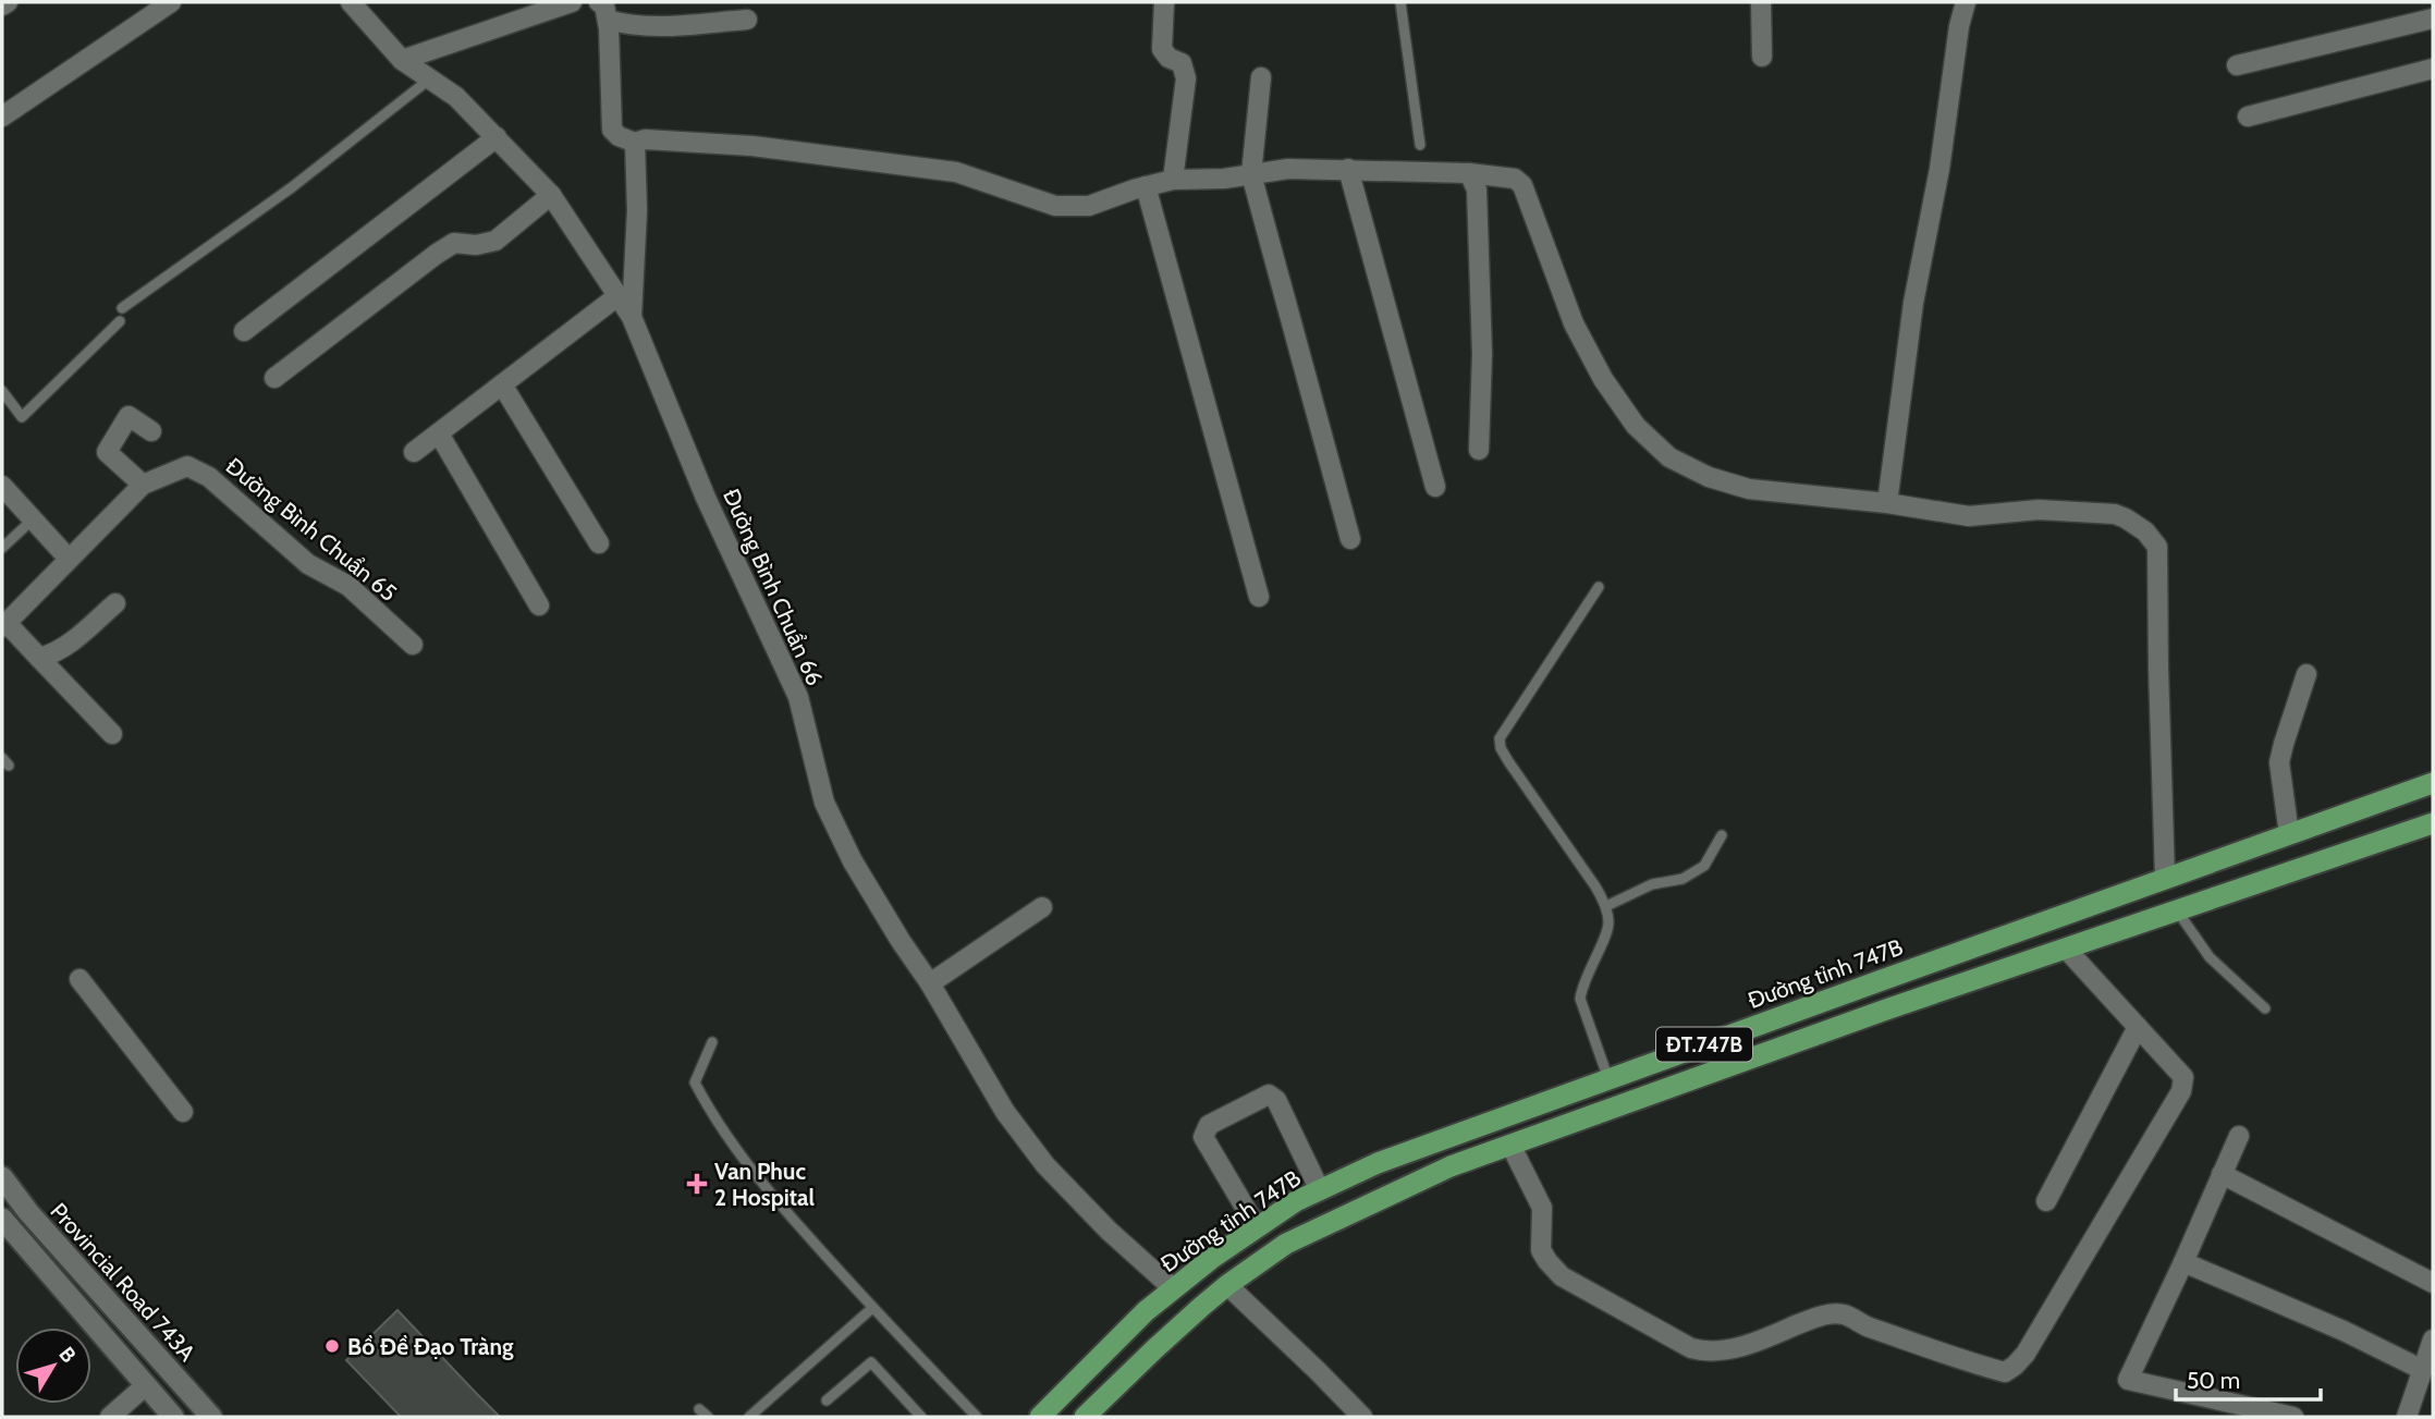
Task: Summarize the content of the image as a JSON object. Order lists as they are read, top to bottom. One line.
{"streets":{"main road":["Đường tỉnh 747B","ĐT.747B","Provincial Road 743A"],"street":["Đường Bình Chuẩn 65","Đường Bình Chuẩn 66"]},"crossings":[["Đường Bình Chuẩn 66","Đường tỉnh 747B"]],"places":{"health":["Van Phuc 2 Hospital"],"other":["Bồ Đề Đạo Tràng"]},"scale_bar":"50 m","north":"top right"}
